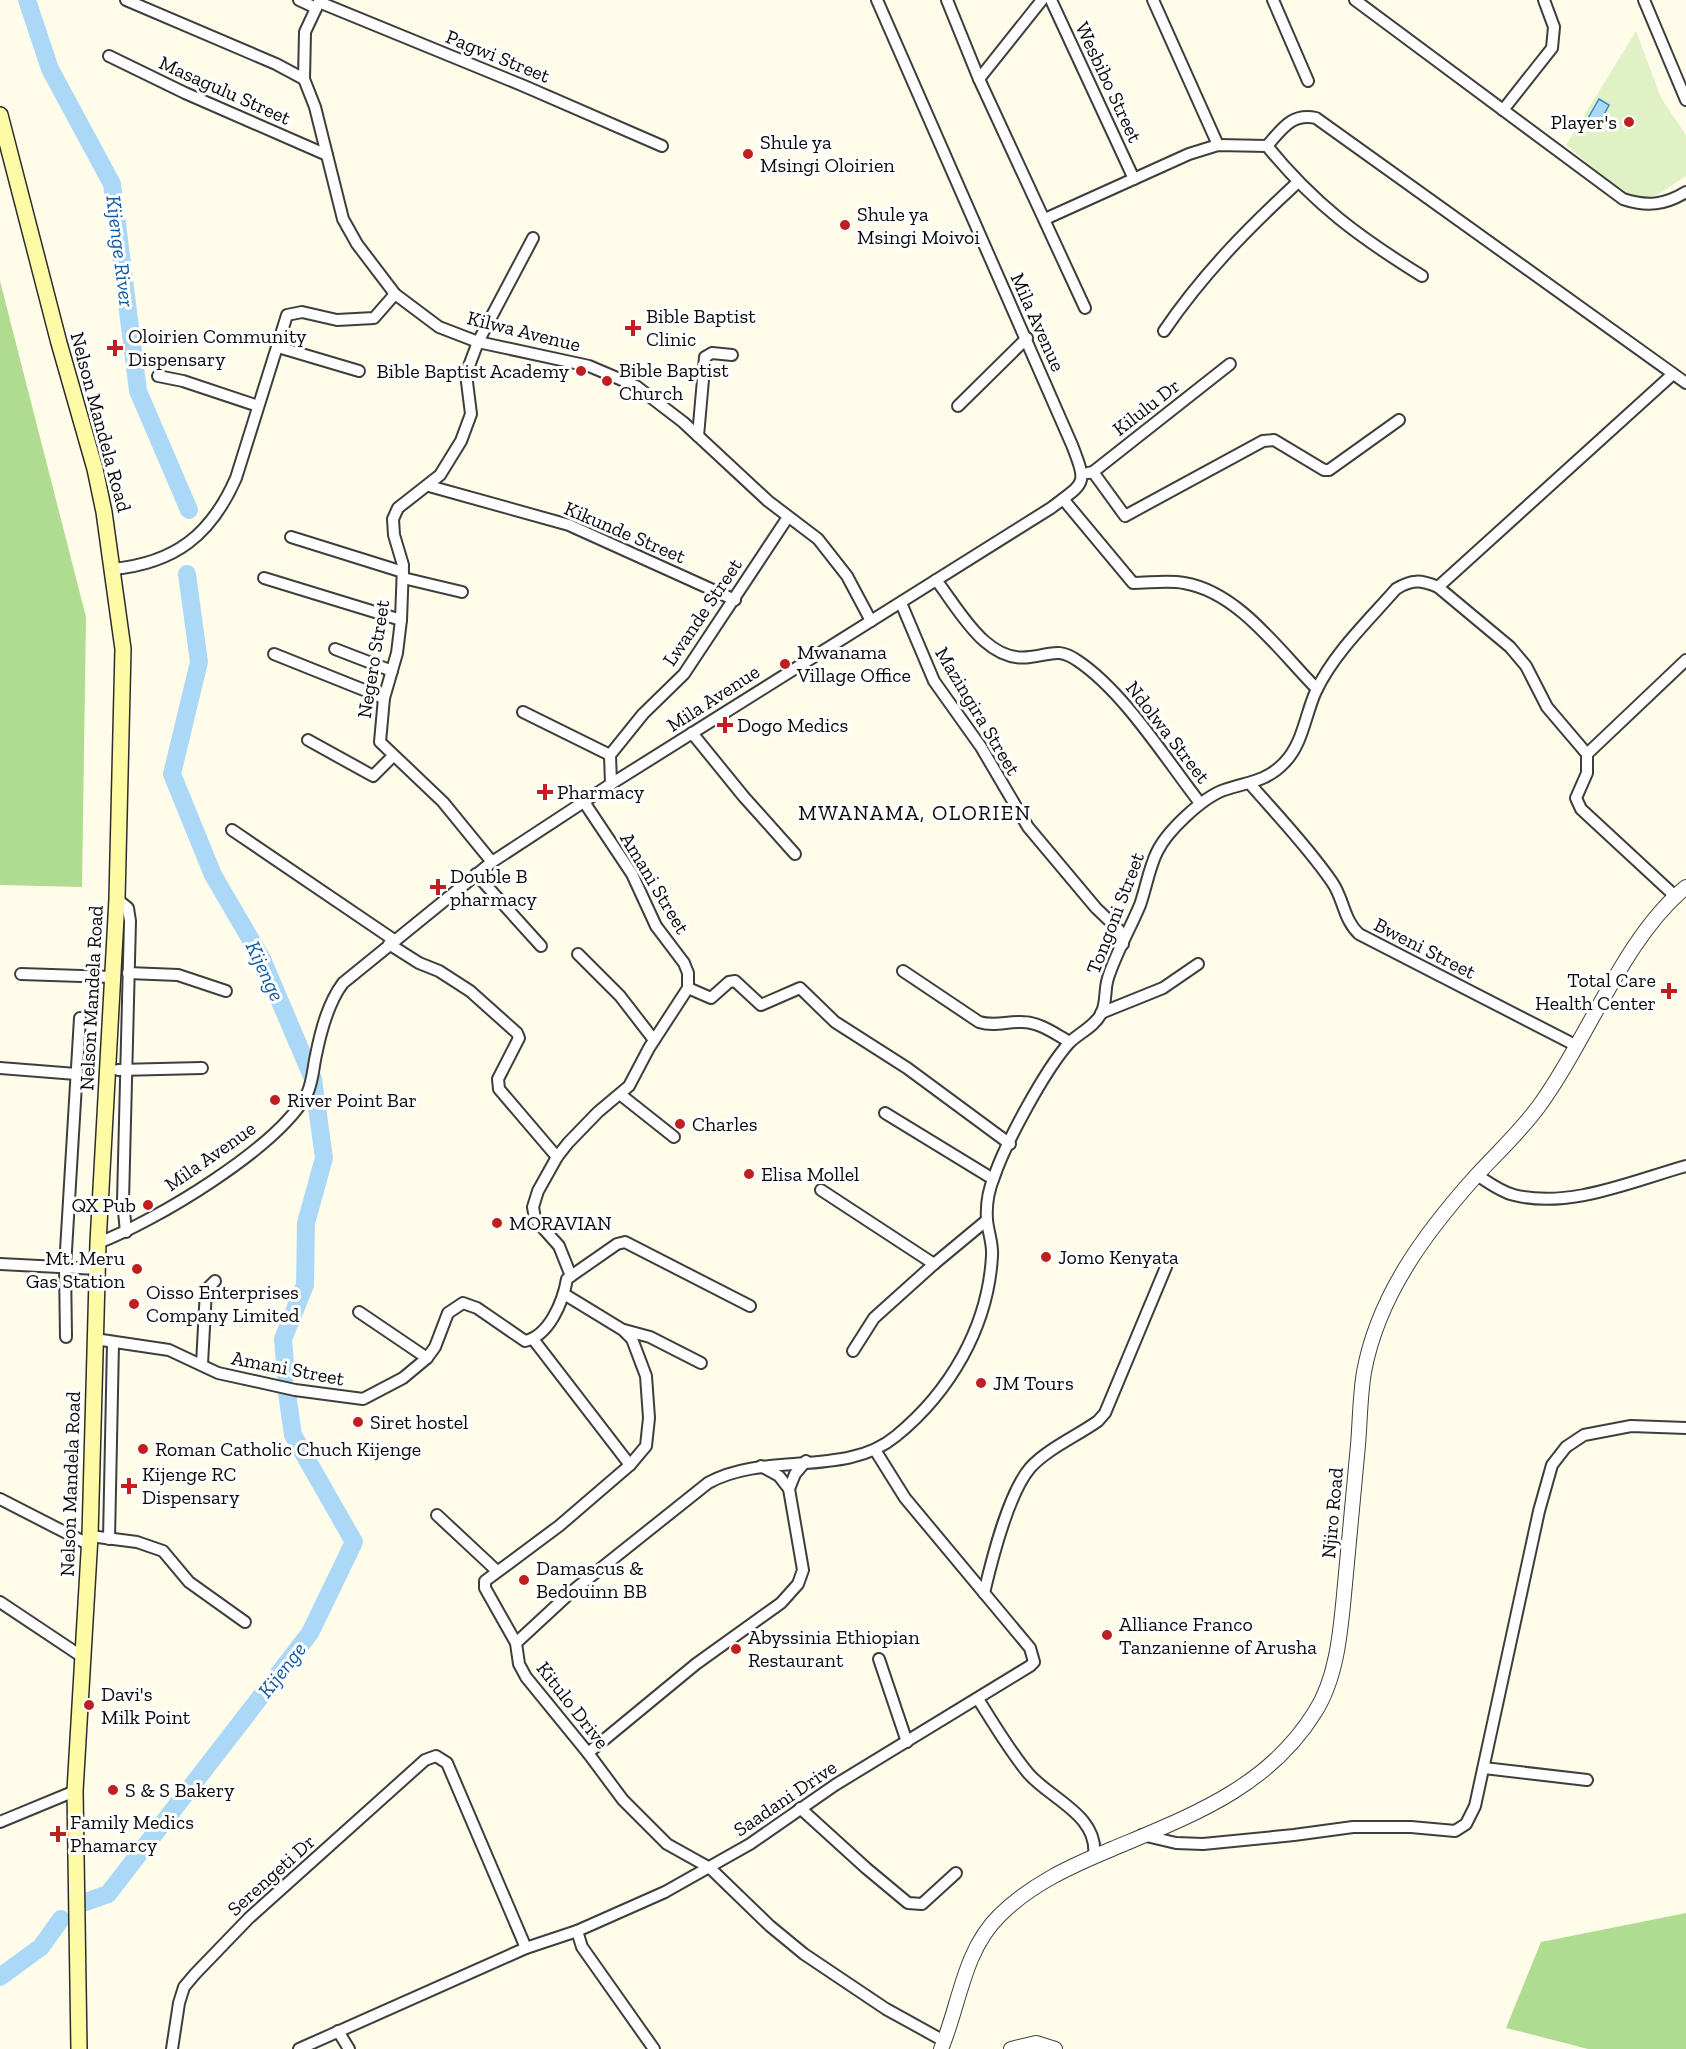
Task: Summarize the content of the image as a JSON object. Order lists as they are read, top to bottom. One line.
{"streets":{"main road":["Nelson Mandela Road"],"street":["Pagwi Street","Wesbibo Street","Masagulu Street","Mila Avenue","Kilwa Avenue","Kilulu Dr","Kikunde Street","Lwande Street","Negero Street","Mazingira Street","Ndolwa Street","Amani Street","Tongoni Street","Bweni Street","Njiro Road","Kitulo Drive","Saadani Drive","Serengeti Dr"]},"crossings":[["Pagwi Street","Kilwa Avenue"],["Masagulu Street","Kilwa Avenue"],["Mila Avenue","Kilwa Avenue"],["Mila Avenue","Kilulu Dr"],["Mila Avenue","Nelson Mandela Road"],["Mila Avenue","Negero Street"],["Mila Avenue","Mazingira Street"],["Mila Avenue","Ndolwa Street"],["Mila Avenue","Amani Street"],["Kilwa Avenue","Lwande Street"],["Kilwa Avenue","Negero Street"],["Nelson Mandela Road","Amani Street"],["Kikunde Street","Lwande Street"],["Kikunde Street","Negero Street"],["Mazingira Street","Tongoni Street"],["Ndolwa Street","Tongoni Street"],["Tongoni Street","Bweni Street"],["Bweni Street","Njiro Road"],["Njiro Road","Kitulo Drive"],["Kitulo Drive","Saadani Drive"],["Saadani Drive","Serengeti Dr"]],"districts":["MWANAMA, OLORIEN"],"water":["Kijenge River","Kijenge"],"places":{"other":["Player's","Shule ya Msingi Oloirien","Shule ya Msingi Moivoi","Bible Baptist Academy","Bible Baptist Church","Mwanama Village Office","River Point Bar","Charles","Elisa Mollel","QX Pub","MORAVIAN","Jomo Kenyata","Mt. Meru Gas Station","Oisso Enterprises Company Limited","JM Tours","Siret hostel","Roman Catholic Chuch Kijenge","Damascus & Bedouinn BB","Alliance Franco Tanzanienne of Arusha","Abyssinia Ethiopian Restaurant","Davi's Milk Point","S & S Bakery"],"health":["Bible Baptist Clinic","Oloirien Community Dispensary","Dogo Medics","Pharmacy","Double B pharmacy","Total Care Health Center","Kijenge RC Dispensary","Family Medics Phamarcy"]}}
